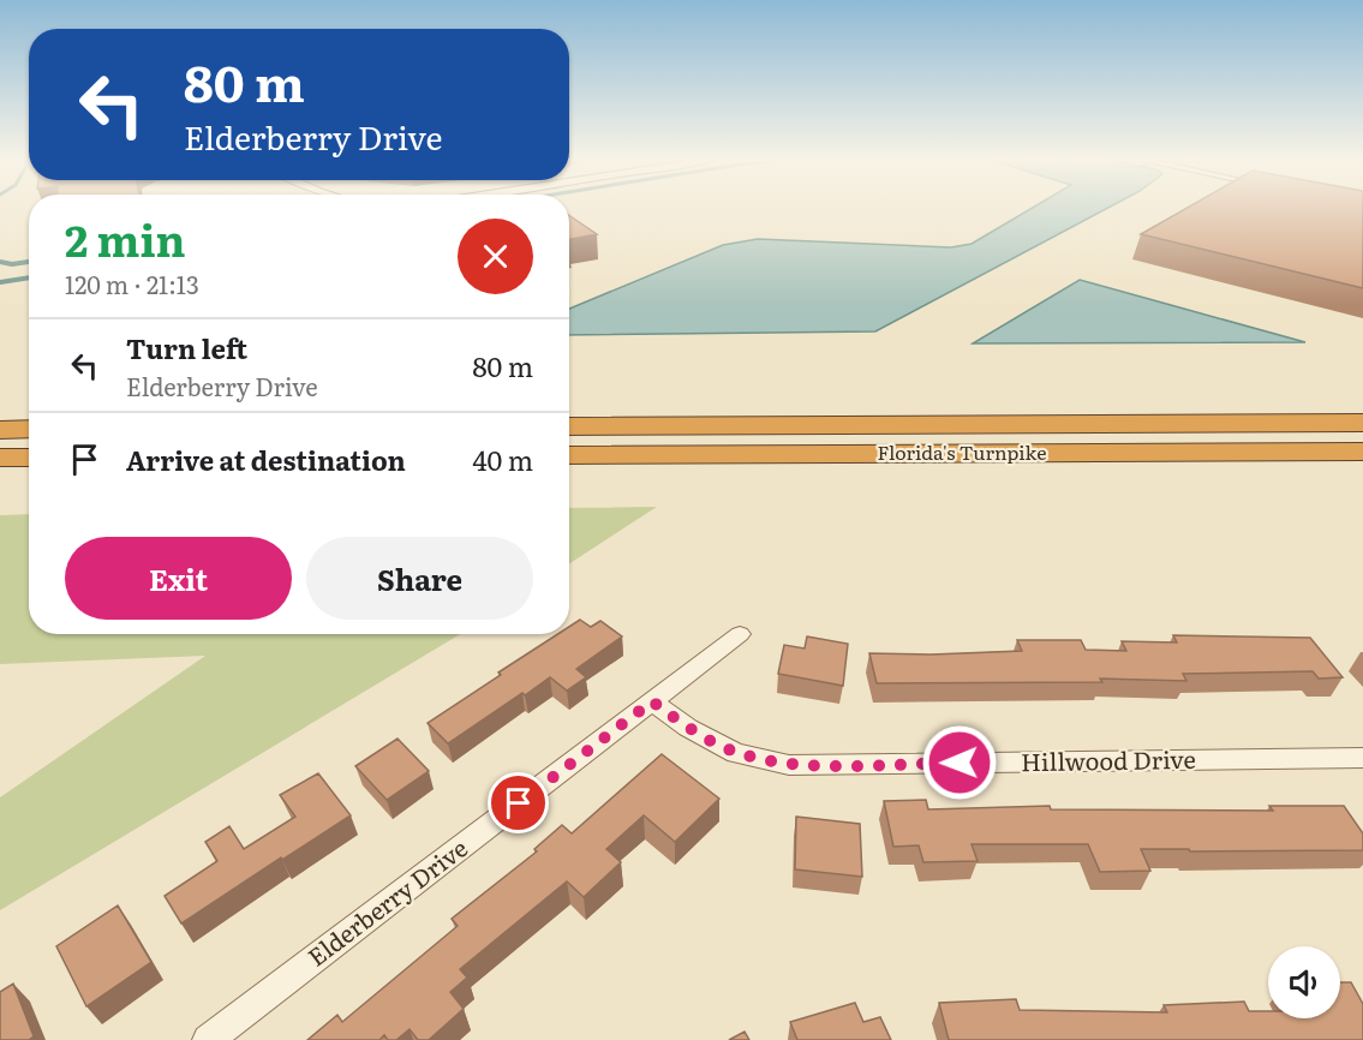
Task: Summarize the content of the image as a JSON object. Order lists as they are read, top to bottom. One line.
{"streets":{"highway":["Florida's Turnpike"],"street":["Hillwood Drive","Elderberry Drive"]},"crossings":[["Hillwood Drive","Elderberry Drive"]],"page":{"turn":["80 m","Elderberry Drive"],"heading":["2 min","120 m · 21:13"],"list":[{"name":"Turn left","note":"Elderberry Drive","value":"80 m"},{"name":"Arrive at destination","value":"40 m"}],"buttons":["Exit","Share"]}}
